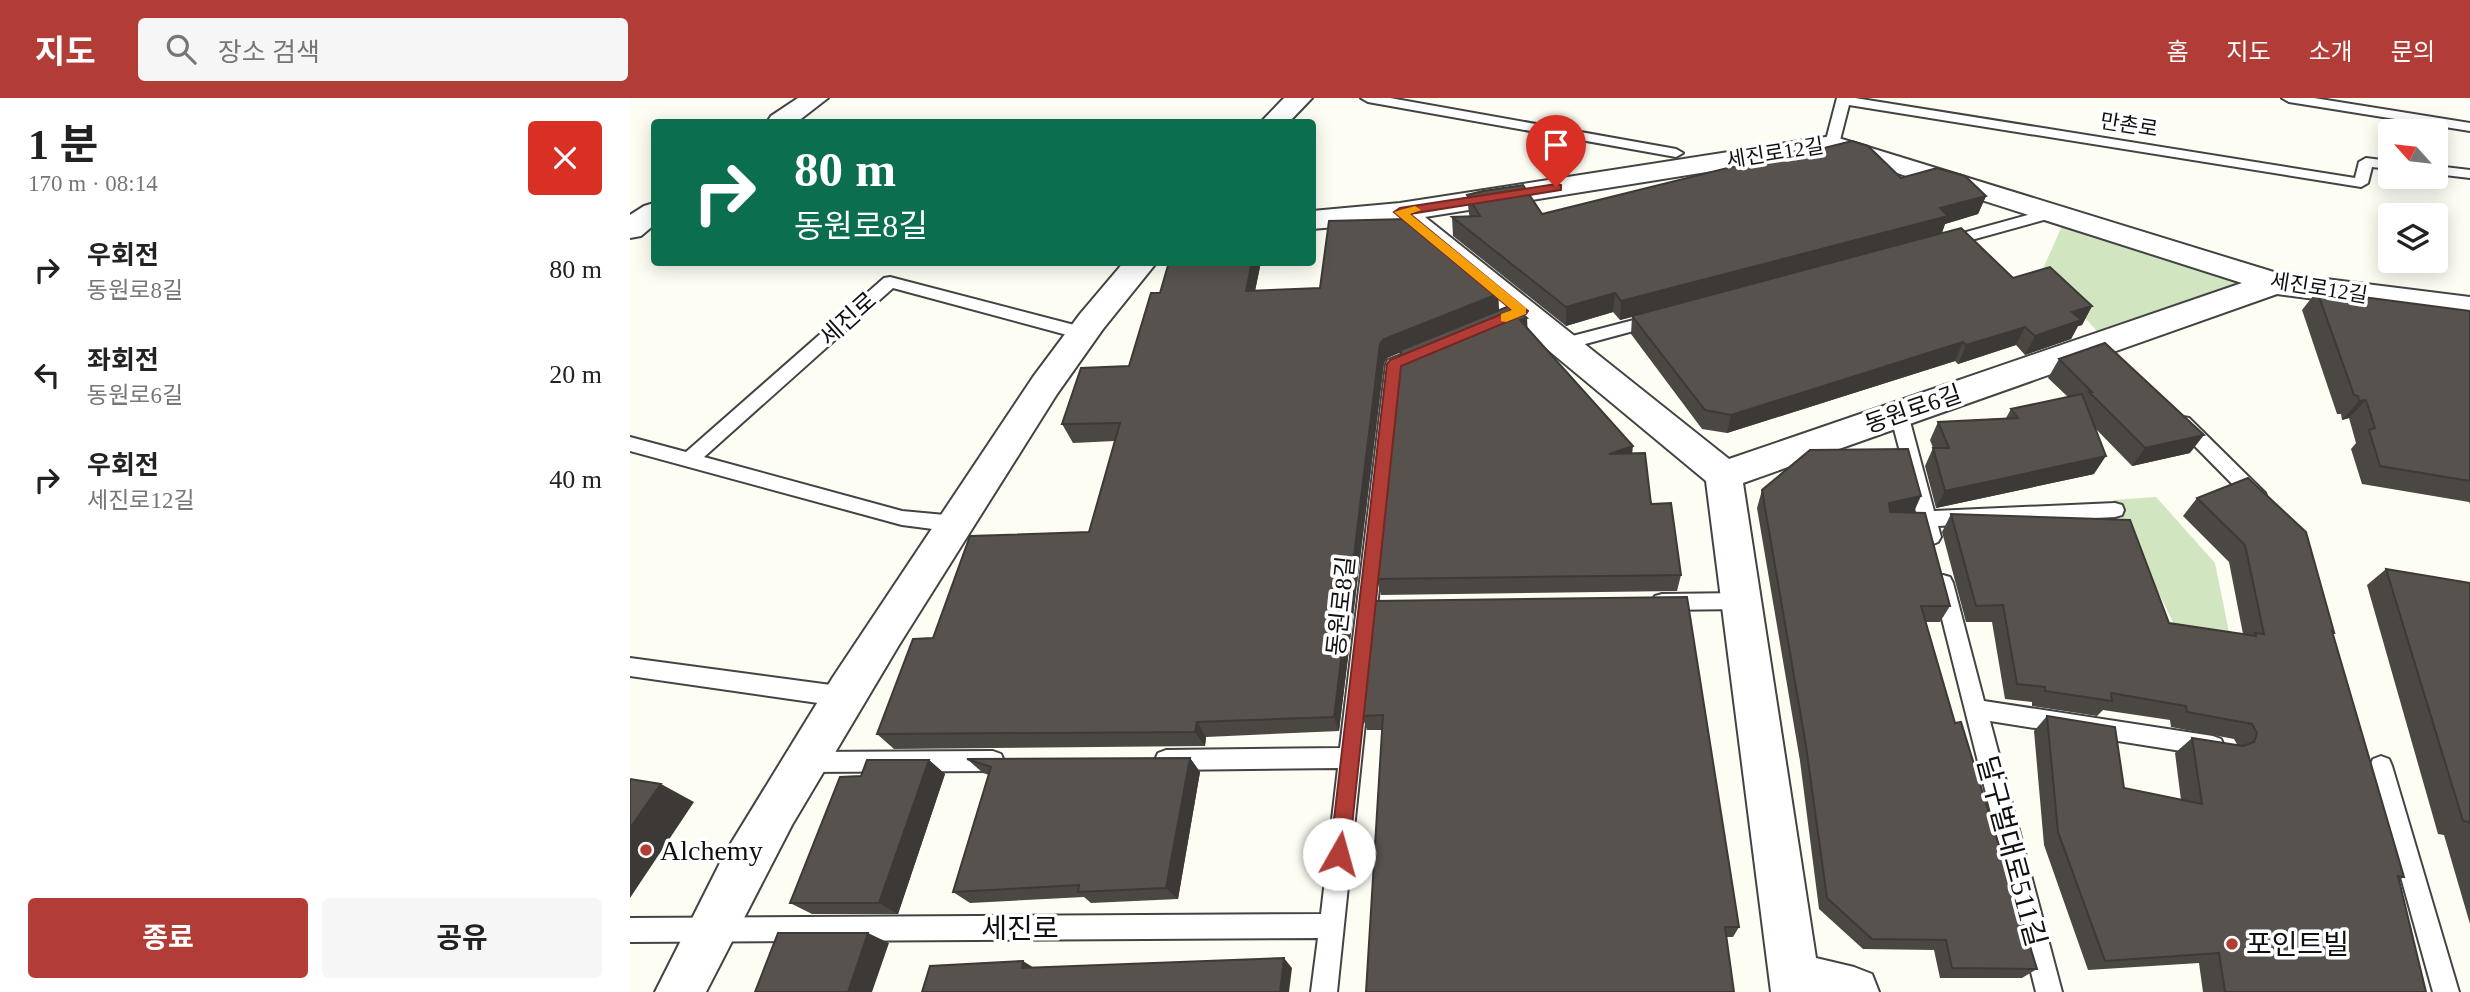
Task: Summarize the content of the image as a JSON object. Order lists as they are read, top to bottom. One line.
{"streets":{"street":["세진로12길","동원로6길"],"lane":["만촌로","세진로","동원로8길","달구벌대로511길"]},"crossings":[["만촌로","세진로12길"],["세진로12길","동원로6길"],["세진로","동원로8길"],["동원로6길","달구벌대로511길"]],"places":["Alchemy","포인트빌"],"north":"top left","page":{"header":"지도","search":"장소 검색","nav":["홈","지도","소개","문의"],"heading":["1 분","170 m · 08:14"],"turn":["80 m","동원로8길"],"list":[{"name":"우회전","note":"동원로8길","value":"80 m"},{"name":"좌회전","note":"동원로6길","value":"20 m"},{"name":"우회전","note":"세진로12길","value":"40 m"}],"buttons":["종료","공유"]}}
